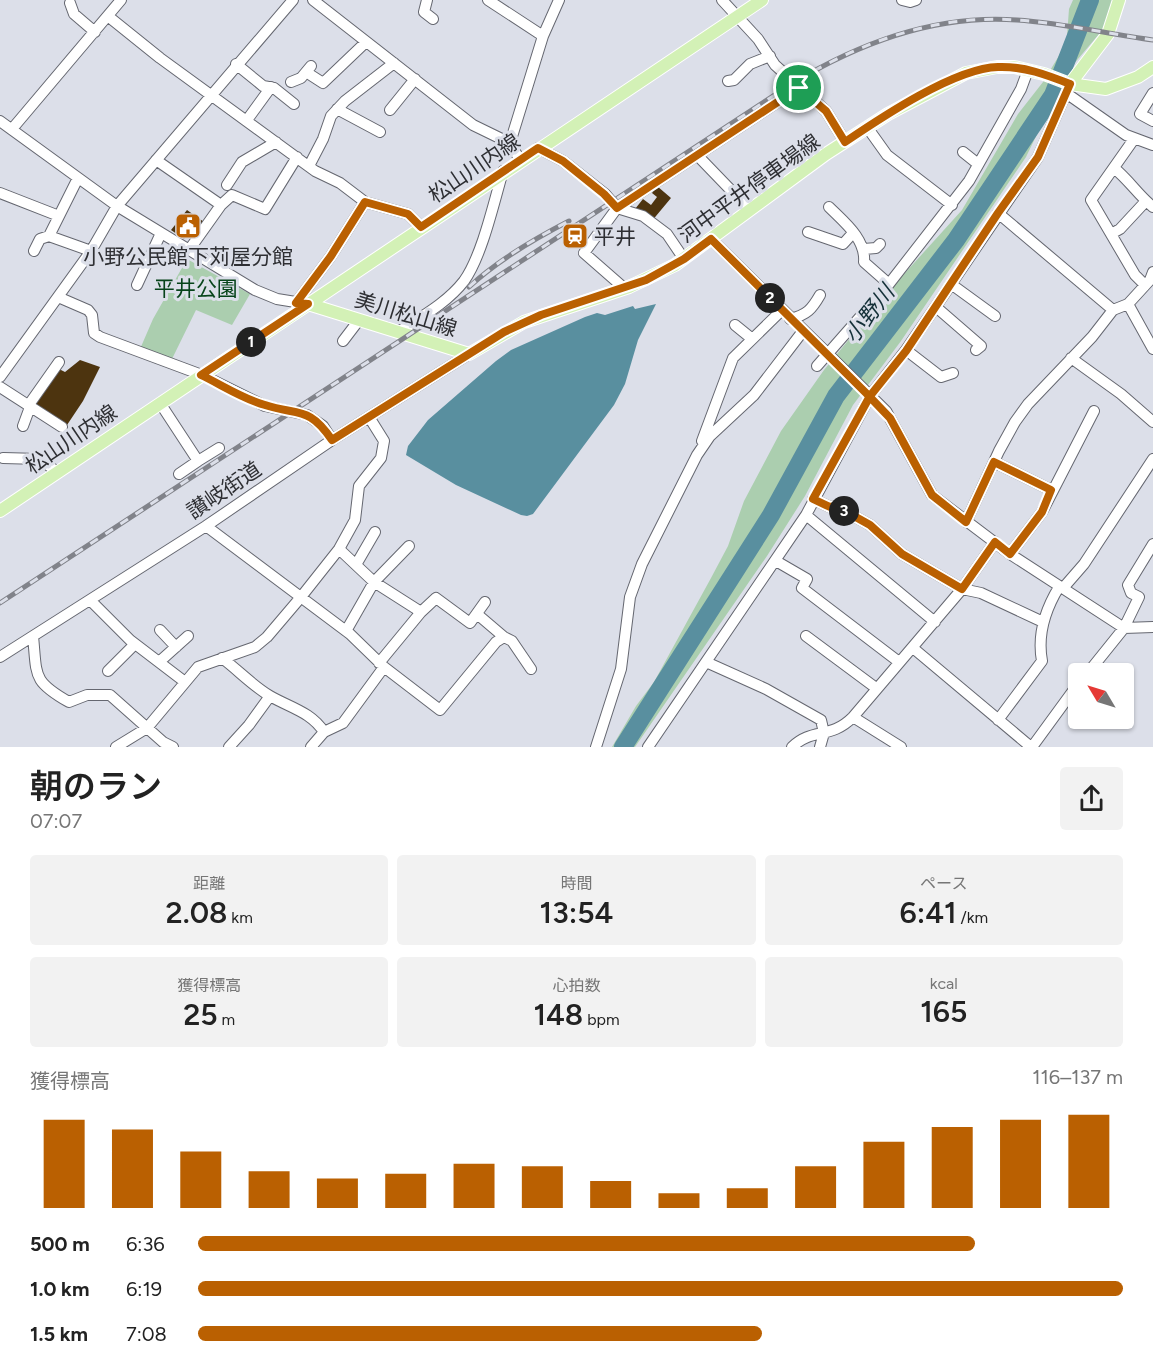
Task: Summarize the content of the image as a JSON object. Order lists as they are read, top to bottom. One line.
{"streets":{"main road":["松山川内線","河中平井停車場線","美川松山線"],"street":["讃岐街道"]},"crossings":[["松山川内線","美川松山線"],["河中平井停車場線","美川松山線"],["美川松山線","讃岐街道"]],"water":["小野川"],"parks":["平井公園"],"places":{"public building":["小野公民館下苅屋分館"],"station":["平井"]},"north":"top left","page":{"pins":["2","1","3"],"heading":["朝のラン","07:07"],"stats":[["距離","2.08 km"],["時間","13:54"],["ペース","6:41 /km"],["獲得標高","25 m"],["心拍数","148 bpm"],["kcal","165"]],"chart":["獲得標高","116–137 m"],"list":[{"name":"500 m","note":"6:36"},{"name":"1.0 km","note":"6:19"},{"name":"1.5 km","note":"7:08"}]}}
